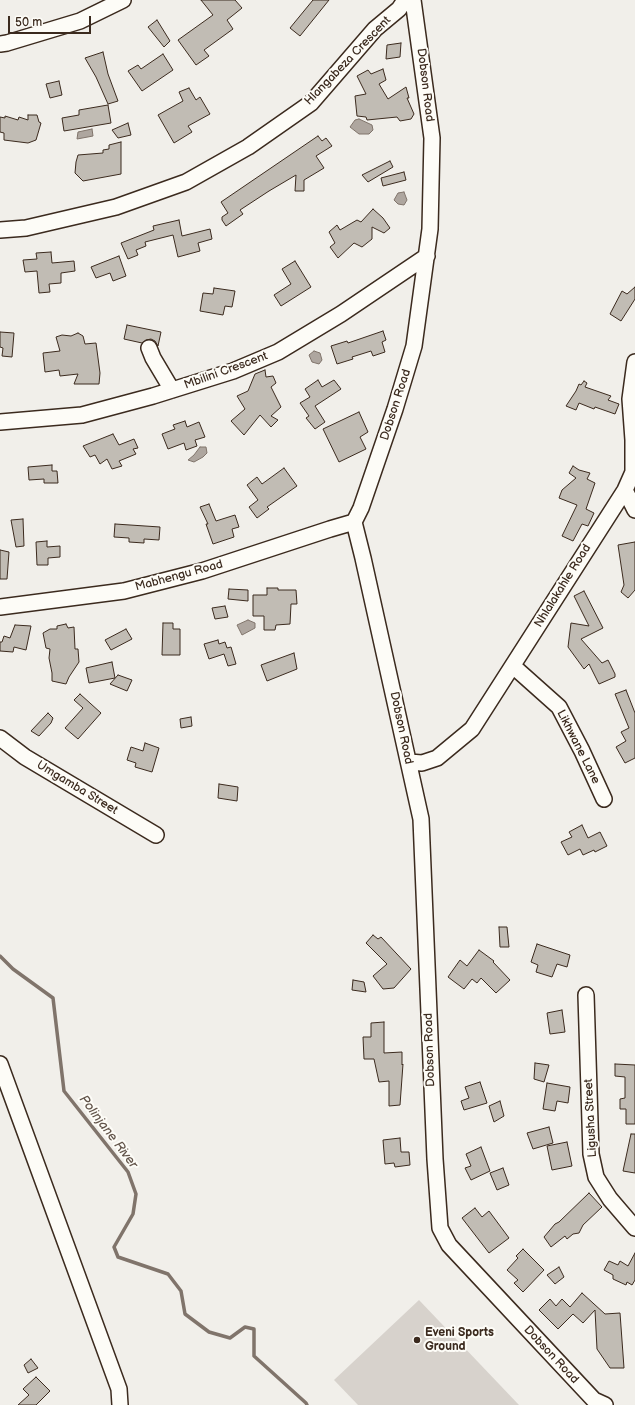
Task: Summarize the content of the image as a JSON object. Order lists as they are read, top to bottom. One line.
{"streets":{"street":["Hlangabeza Crescent","Dobson Road","Mbilini Crescent","Mabhengu Road","Nhlalakahle Road","Likhwane Lane","Umgamba Street","Ligusha Street"]},"crossings":[["Dobson Road","Mbilini Crescent"],["Dobson Road","Mabhengu Road"],["Dobson Road","Nhlalakahle Road"],["Nhlalakahle Road","Likhwane Lane"]],"water":["Polinjane River"],"places":["Eveni Sports Ground"],"scale_bar":"50 m"}
